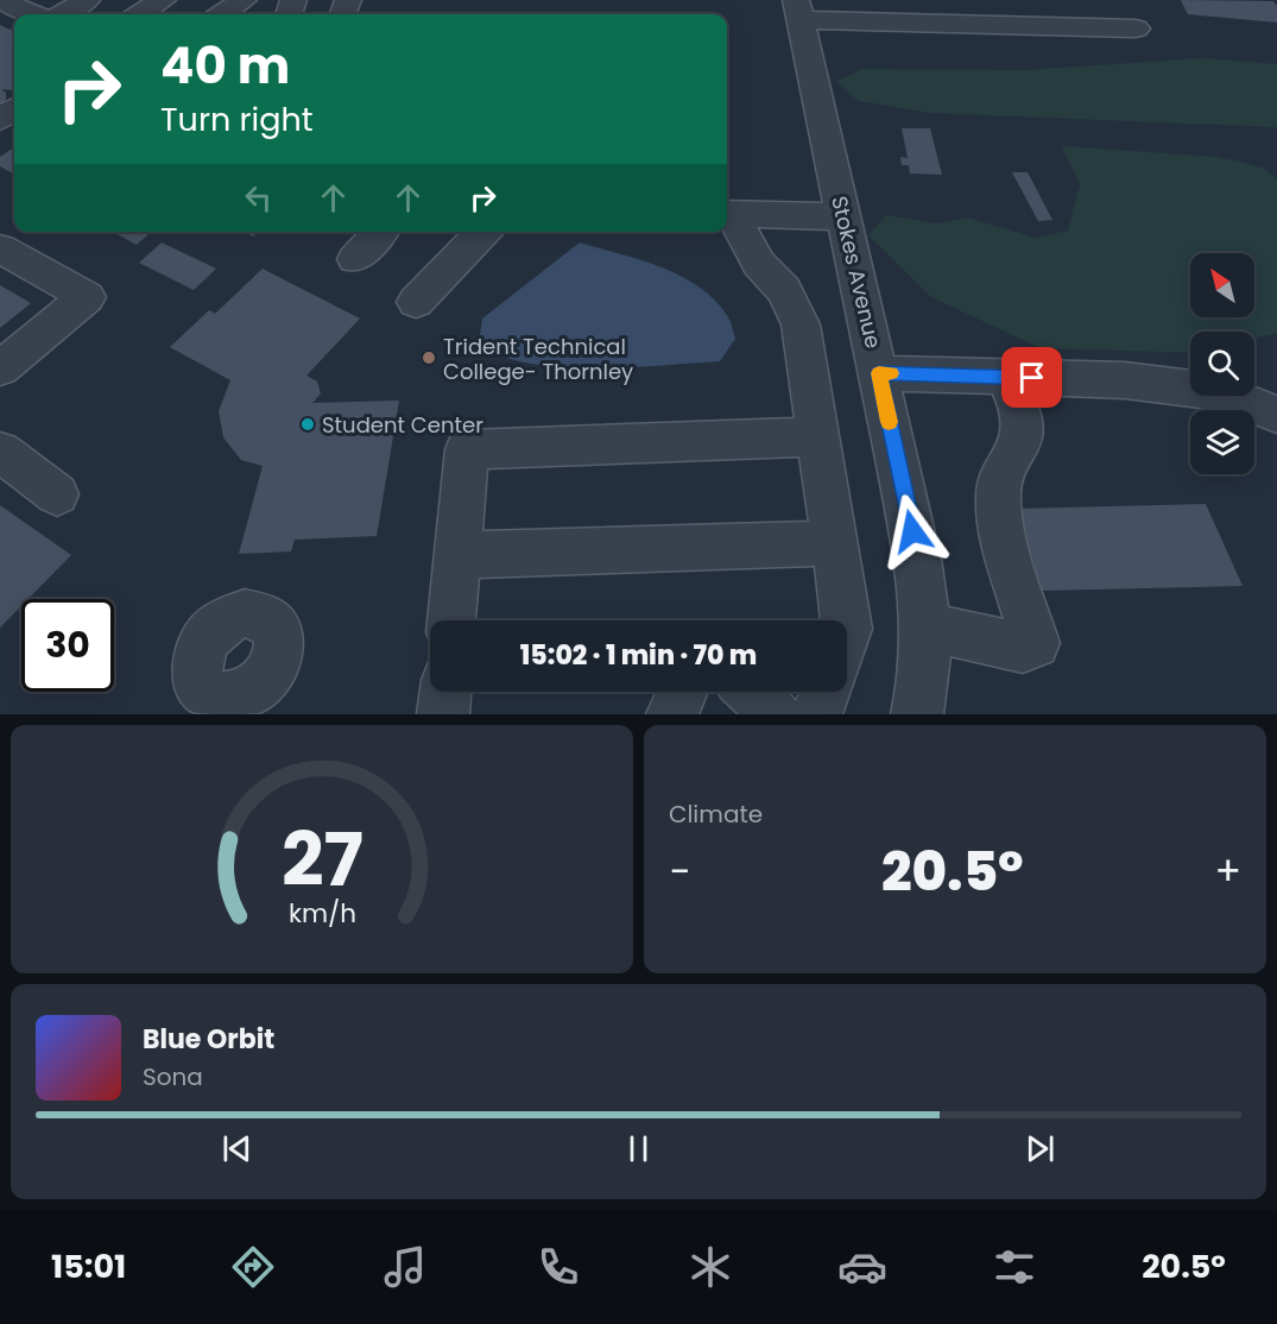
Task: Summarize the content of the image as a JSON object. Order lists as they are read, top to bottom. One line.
{"streets":{"street":["Stokes Avenue"]},"places":["Trident Technical College- Thornley","Student Center"],"north":"top left","page":{"turn":["40 m","Turn right"],"limit":"30","trip":"15:02 · 1 min · 70 m","tile":"Climate","heat":["−","20.5°","+"],"song":["Blue Orbit","Sona"],"tabs":["15:01","20.5°"],"gauge":["27","km/h"]}}
